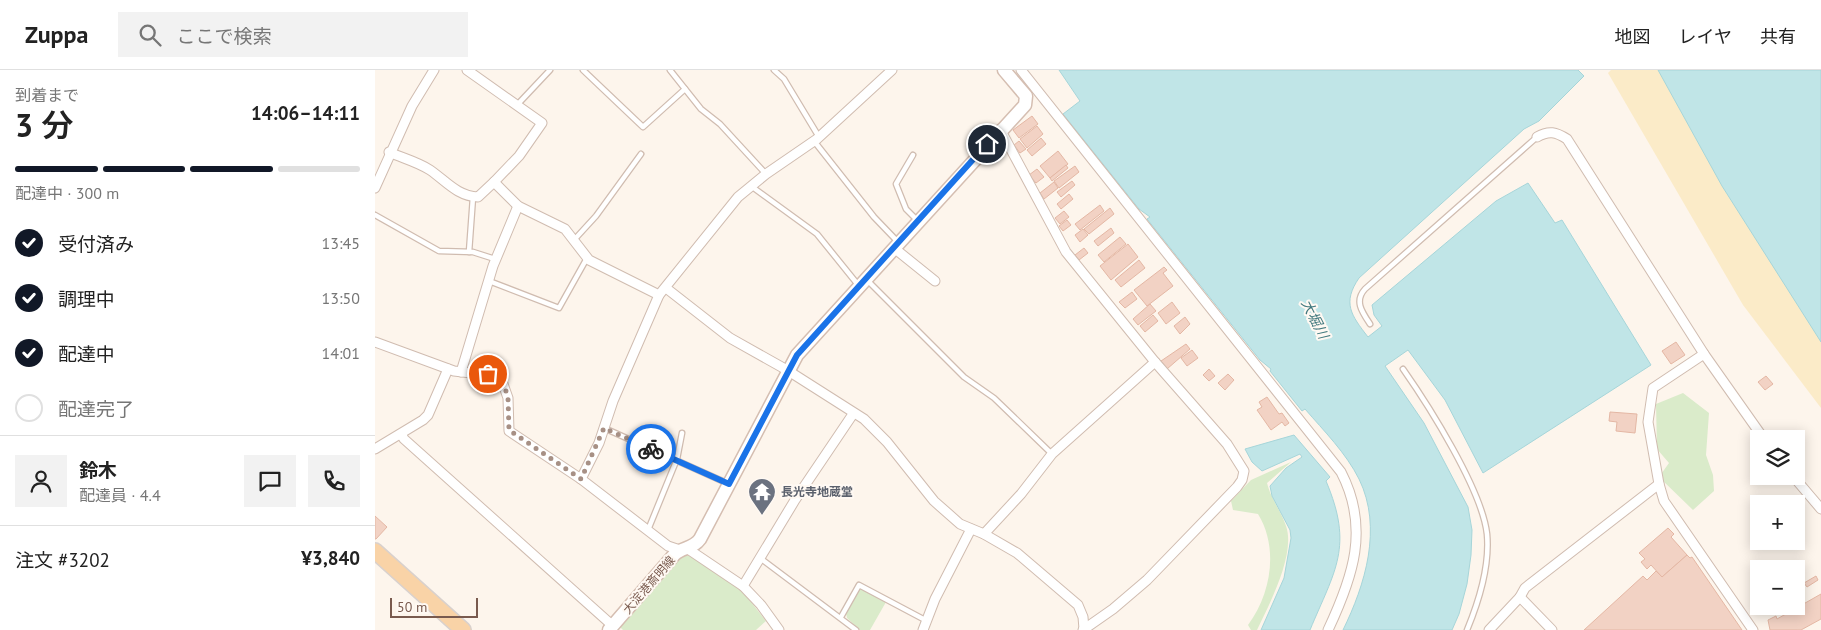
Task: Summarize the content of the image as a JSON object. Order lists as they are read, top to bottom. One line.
{"streets":{"main road":["大淀港斎明線"]},"water":["大堀川"],"places":{"temple":["長光寺地蔵堂"]},"scale_bar":"50 m","page":{"header":"Zuppa","search":"ここで検索","nav":["地図","レイヤ","共有"],"heading":["3 分","到着まで","14:06–14:11"],"panel":["鈴木","配達員 · 4.4","注文 #3202","¥3,840"],"bar":"配達中 · 300 m","list":[["受付済み","13:45"],["調理中","13:50"],["配達中","14:01"],"配達完了"],"map_buttons":["+","−"],"scale":"50 m"}}
